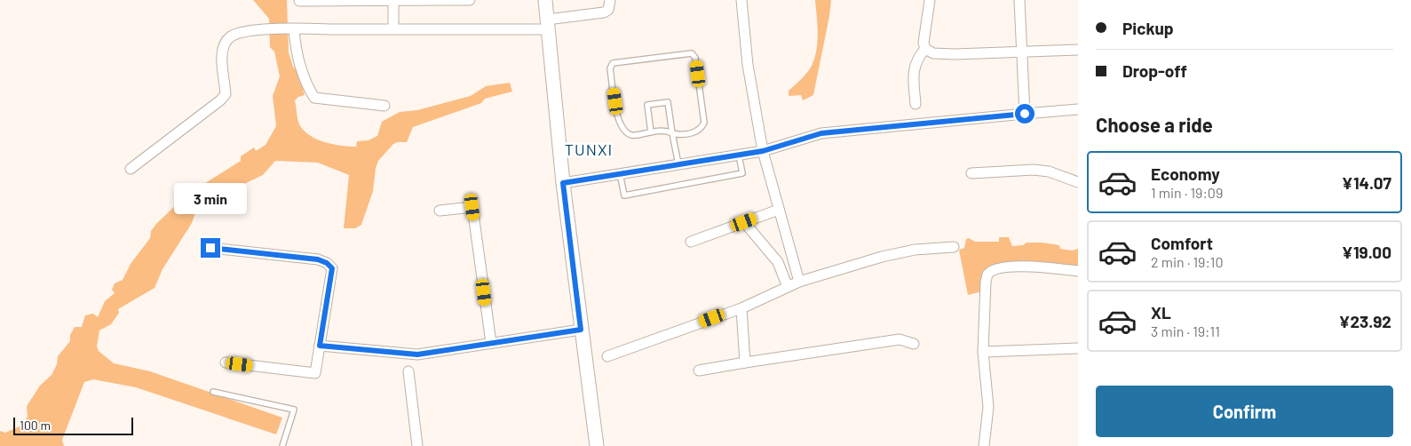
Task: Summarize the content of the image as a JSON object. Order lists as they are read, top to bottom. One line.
{"districts":["TUNXI"],"scale_bar":"100 m","page":{"banner":["Pickup","Drop-off"],"heading":"Choose a ride","list":[{"name":"Economy","note":"1 min · 19:09","value":"¥14.07"},{"name":"Comfort","note":"2 min · 19:10","value":"¥19.00"},{"name":"XL","note":"3 min · 19:11","value":"¥23.92"}],"bubble":"3 min","buttons":"Confirm","scale":"100 m"}}
